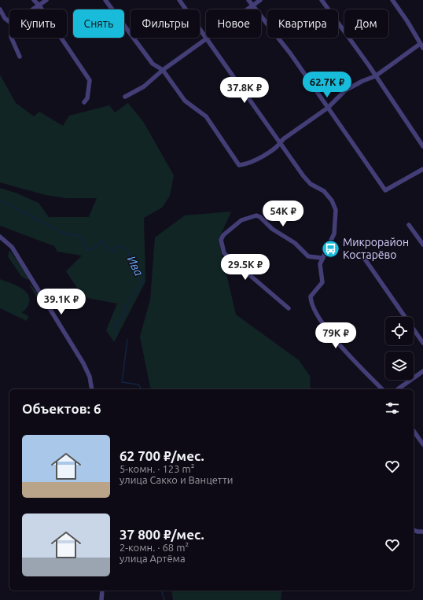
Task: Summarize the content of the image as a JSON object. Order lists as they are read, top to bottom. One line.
{"water":["Ива"],"places":{"bus stop":["Микрорайон Костарёво"]},"page":{"chip":["Купить","Снять","Фильтры","Новое","Квартира","Дом"],"price":["62.7K ₽","37.8K ₽","54K ₽","29.5K ₽","39.1K ₽","79K ₽"],"heading":"Объектов: 6","list":[{"name":"62 700 ₽/мес.","note":"5-комн. · 123 m² · улица Сакко и Ванцетти"},{"name":"37 800 ₽/мес.","note":"2-комн. · 68 m² · улица Артёма"}]}}
